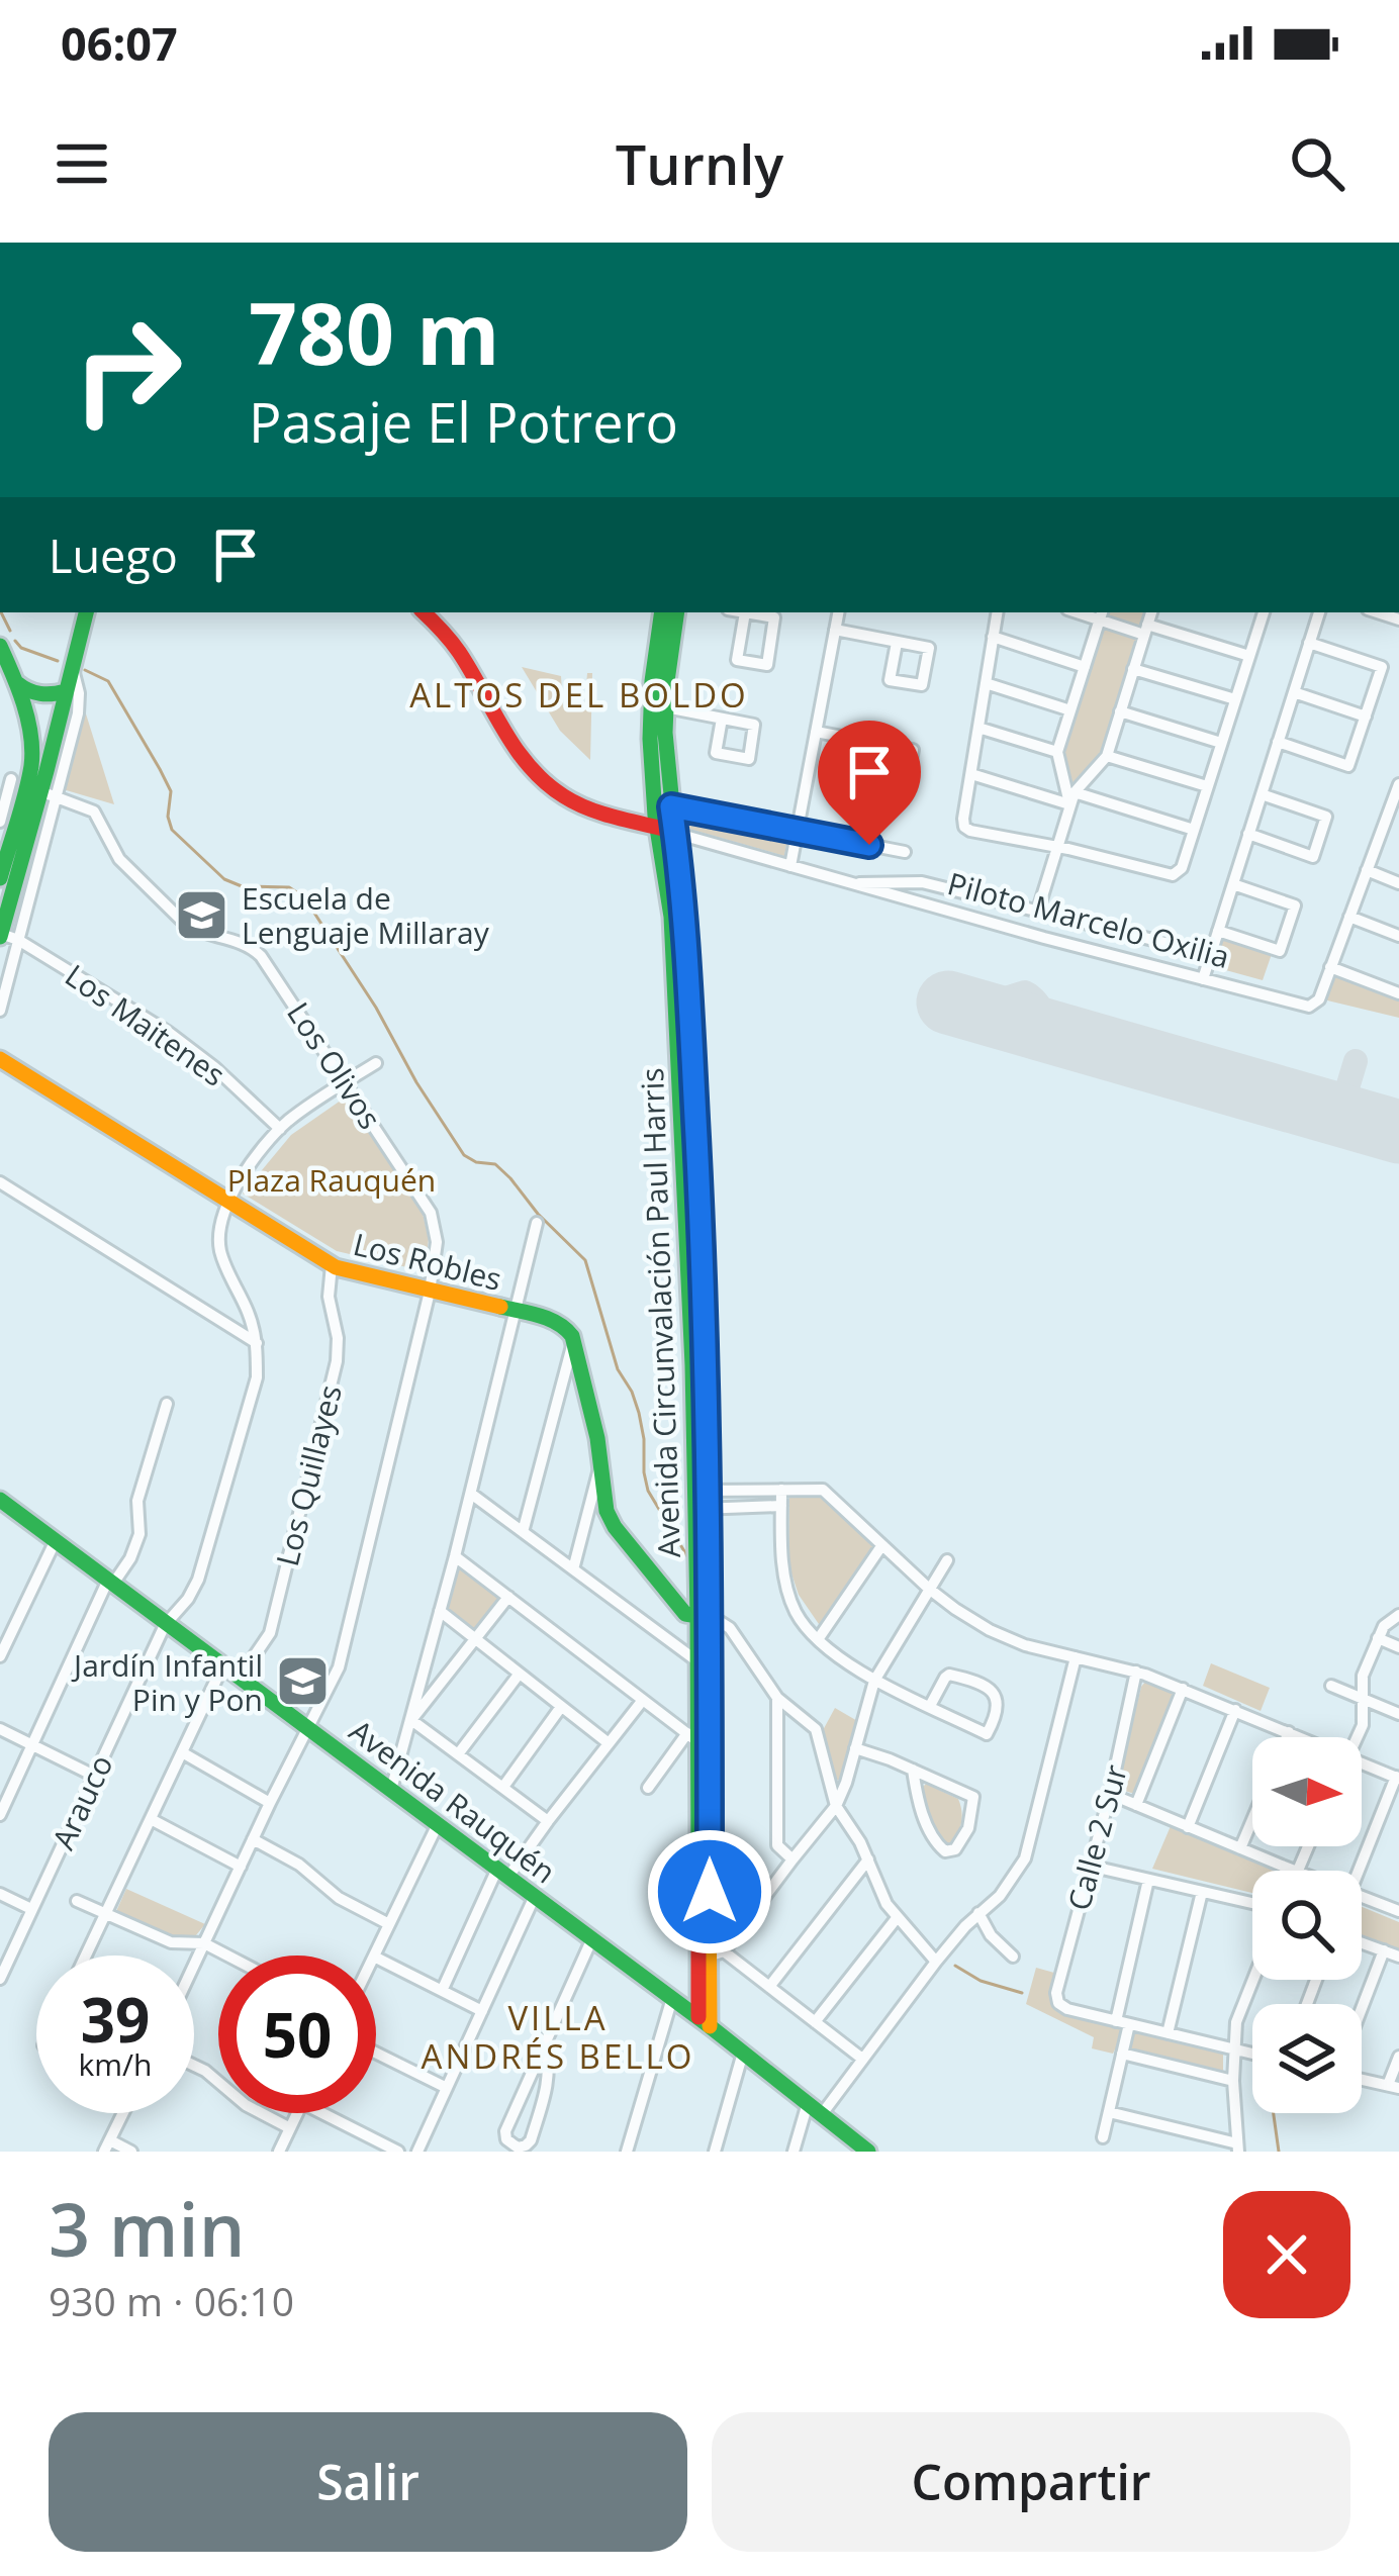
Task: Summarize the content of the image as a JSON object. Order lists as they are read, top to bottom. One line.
{"streets":{"main road":["Piloto Marcelo Oxilia","Los Robles","Avenida Circunvalación Paul Harris","Avenida Rauquén"],"street":["Los Maitenes","Los Olivos","Los Quillayes","Arauco","Calle 2 Sur"]},"crossings":[["Piloto Marcelo Oxilia","Avenida Circunvalación Paul Harris"],["Los Olivos","Los Robles"],["Los Olivos","Avenida Rauquén"],["Los Robles","Los Quillayes"],["Avenida Circunvalación Paul Harris","Avenida Rauquén"],["Los Quillayes","Avenida Rauquén"],["Avenida Rauquén","Arauco"]],"districts":["ALTOS DEL BOLDO","VILLA ANDRÉS BELLO"],"parks":["Plaza Rauquén"],"places":{"school or university":["Escuela de Lenguaje Millaray","Jardín Infantil Pin y Pon"]},"north":"right","page":{"status":"06:07","header":"Turnly","turn":["780 m","Pasaje El Potrero"],"then":"Luego","speed":"39 km/h","limit":"50","heading":["3 min","930 m · 06:10"],"buttons":["Salir","Compartir"]}}
